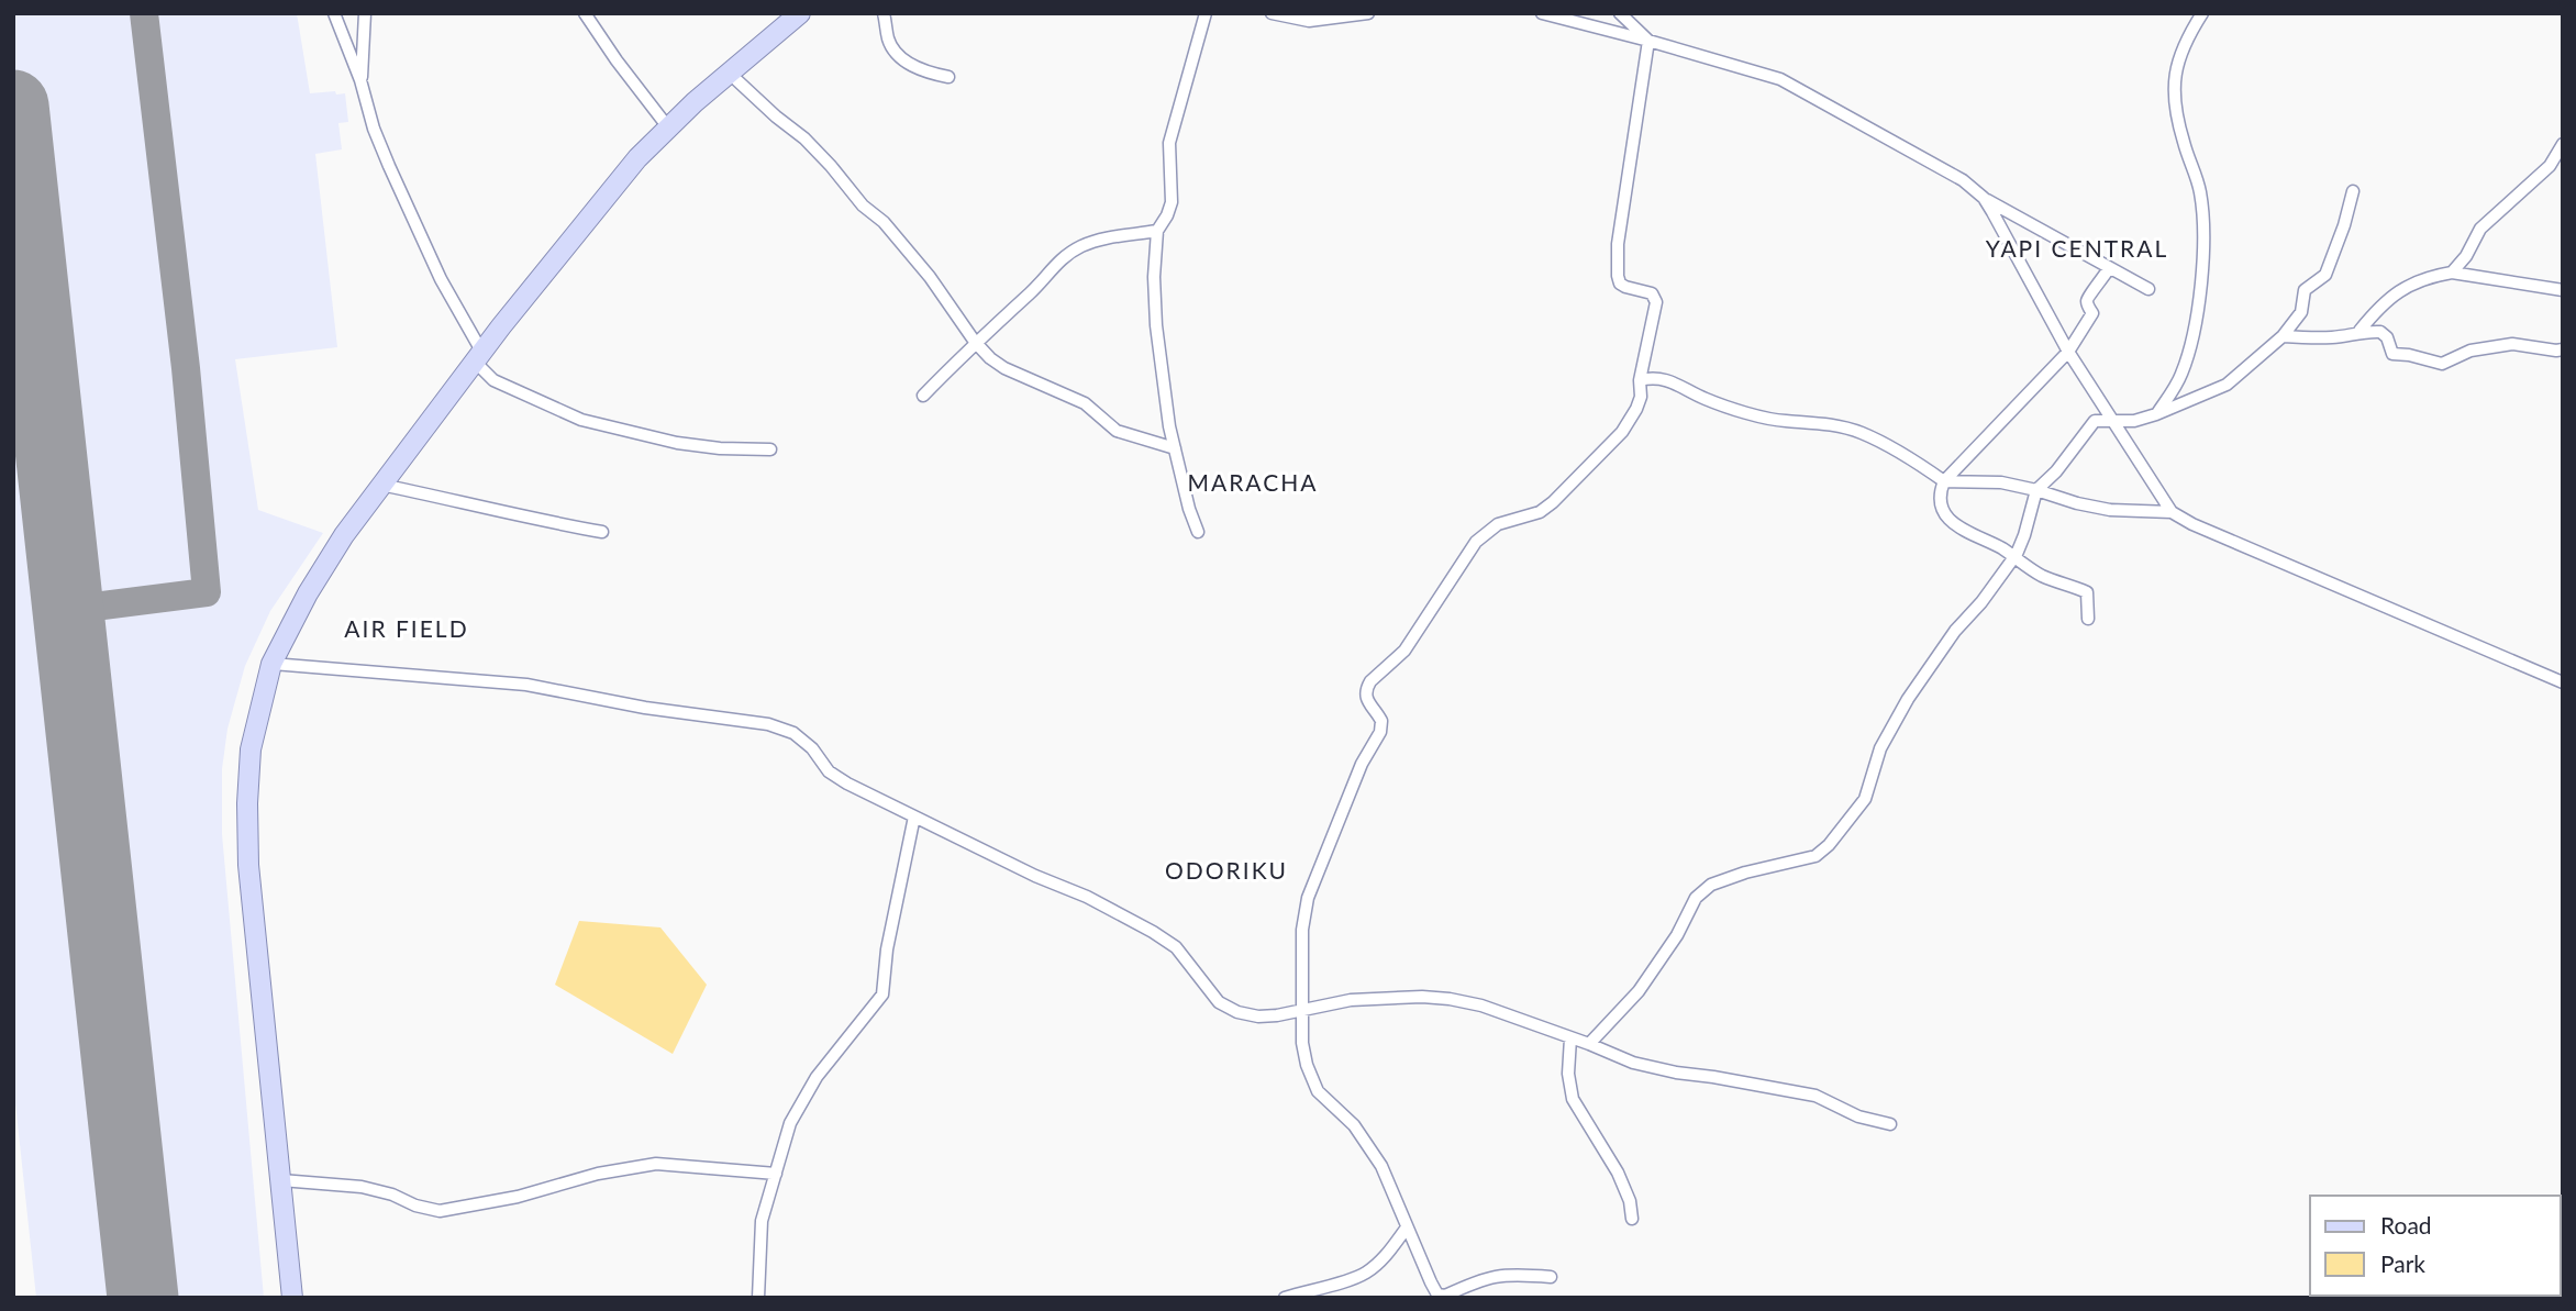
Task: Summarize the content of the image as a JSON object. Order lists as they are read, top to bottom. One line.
{"districts":["YAPI CENTRAL","MARACHA","AIR FIELD","ODORIKU"],"legend":["Road","Park"]}
